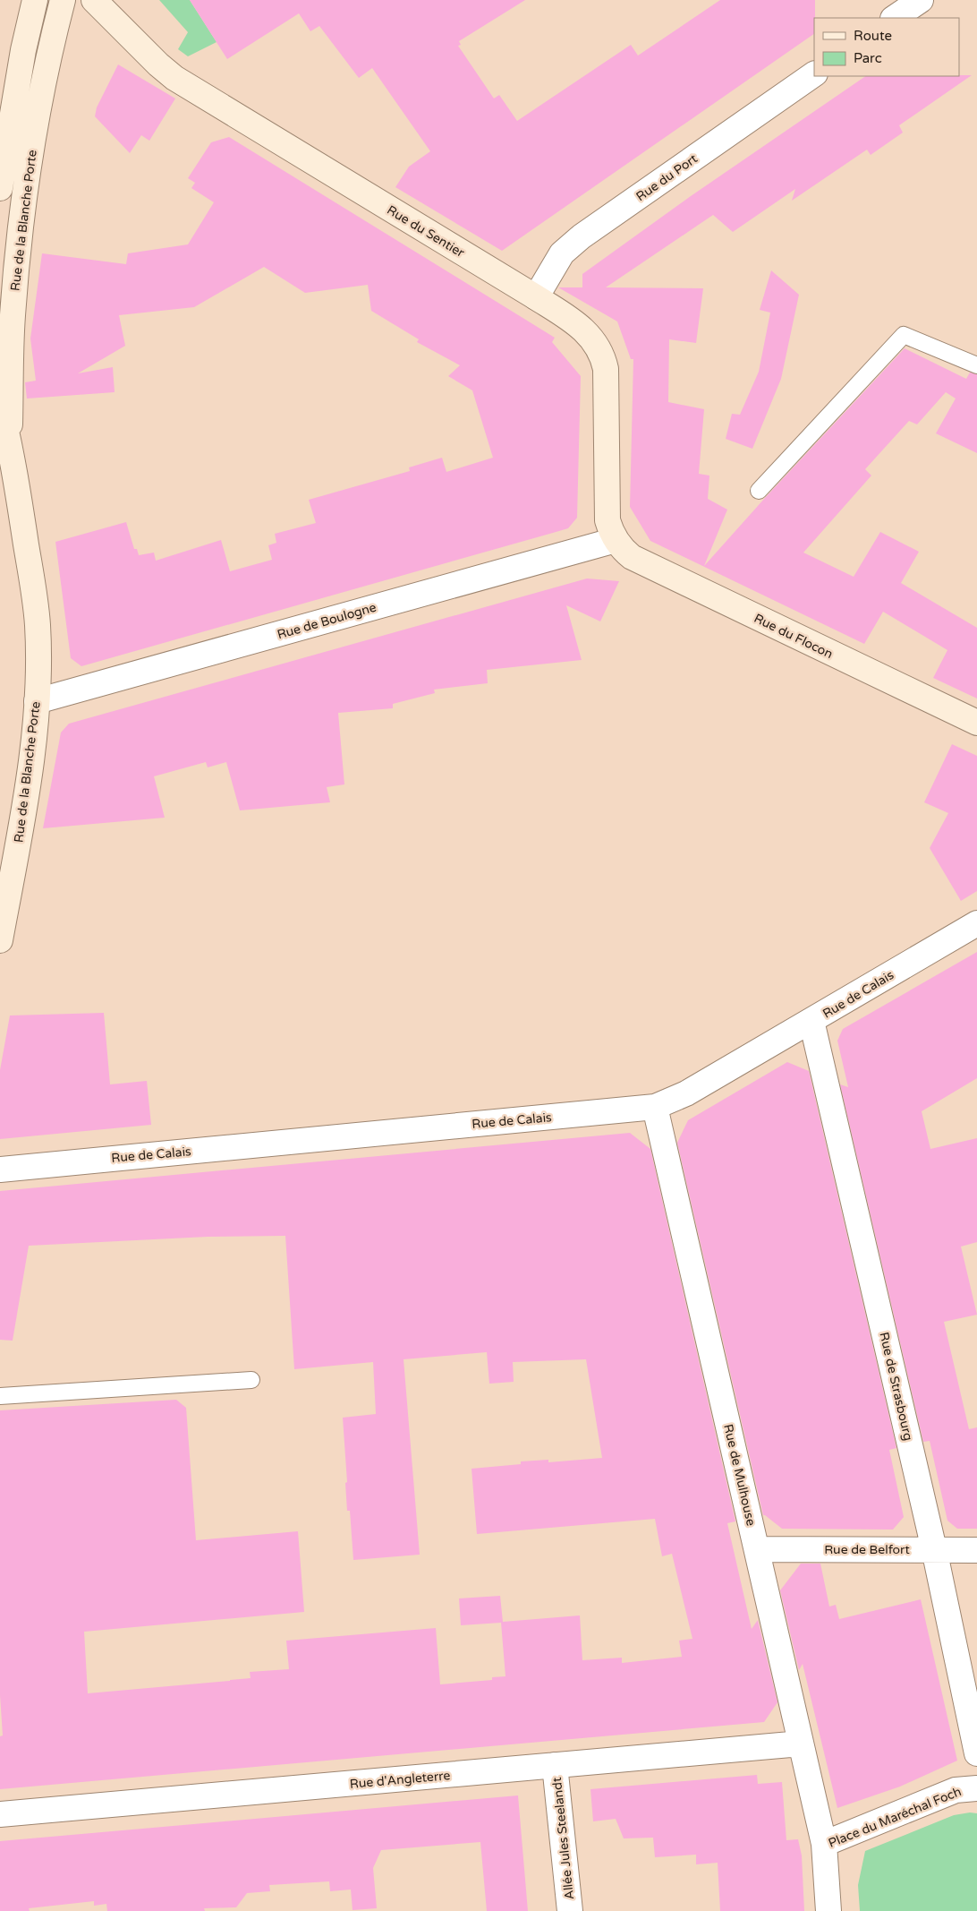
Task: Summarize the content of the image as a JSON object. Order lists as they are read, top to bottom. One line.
{"streets":{"street":["Rue du Port","Rue de la Blanche Porte","Rue du Sentier","Rue de Boulogne","Rue du Flocon","Rue de Calais","Rue de Strasbourg","Rue de Mulhouse","Rue de Belfort","Rue d'Angleterre","Place du Maréchal Foch","Allée Jules Steelandt"]},"crossings":[["Rue du Port","Rue du Sentier"],["Rue de la Blanche Porte","Rue de Boulogne"],["Rue du Sentier","Rue de Boulogne"],["Rue du Sentier","Rue du Flocon"],["Rue de Boulogne","Rue du Flocon"],["Rue de Calais","Rue de Strasbourg"],["Rue de Calais","Rue de Mulhouse"],["Rue de Strasbourg","Rue de Belfort"],["Rue de Mulhouse","Rue de Belfort"],["Rue de Mulhouse","Rue d'Angleterre"],["Rue de Mulhouse","Place du Maréchal Foch"],["Rue d'Angleterre","Allée Jules Steelandt"]],"legend":["Route","Parc"]}
